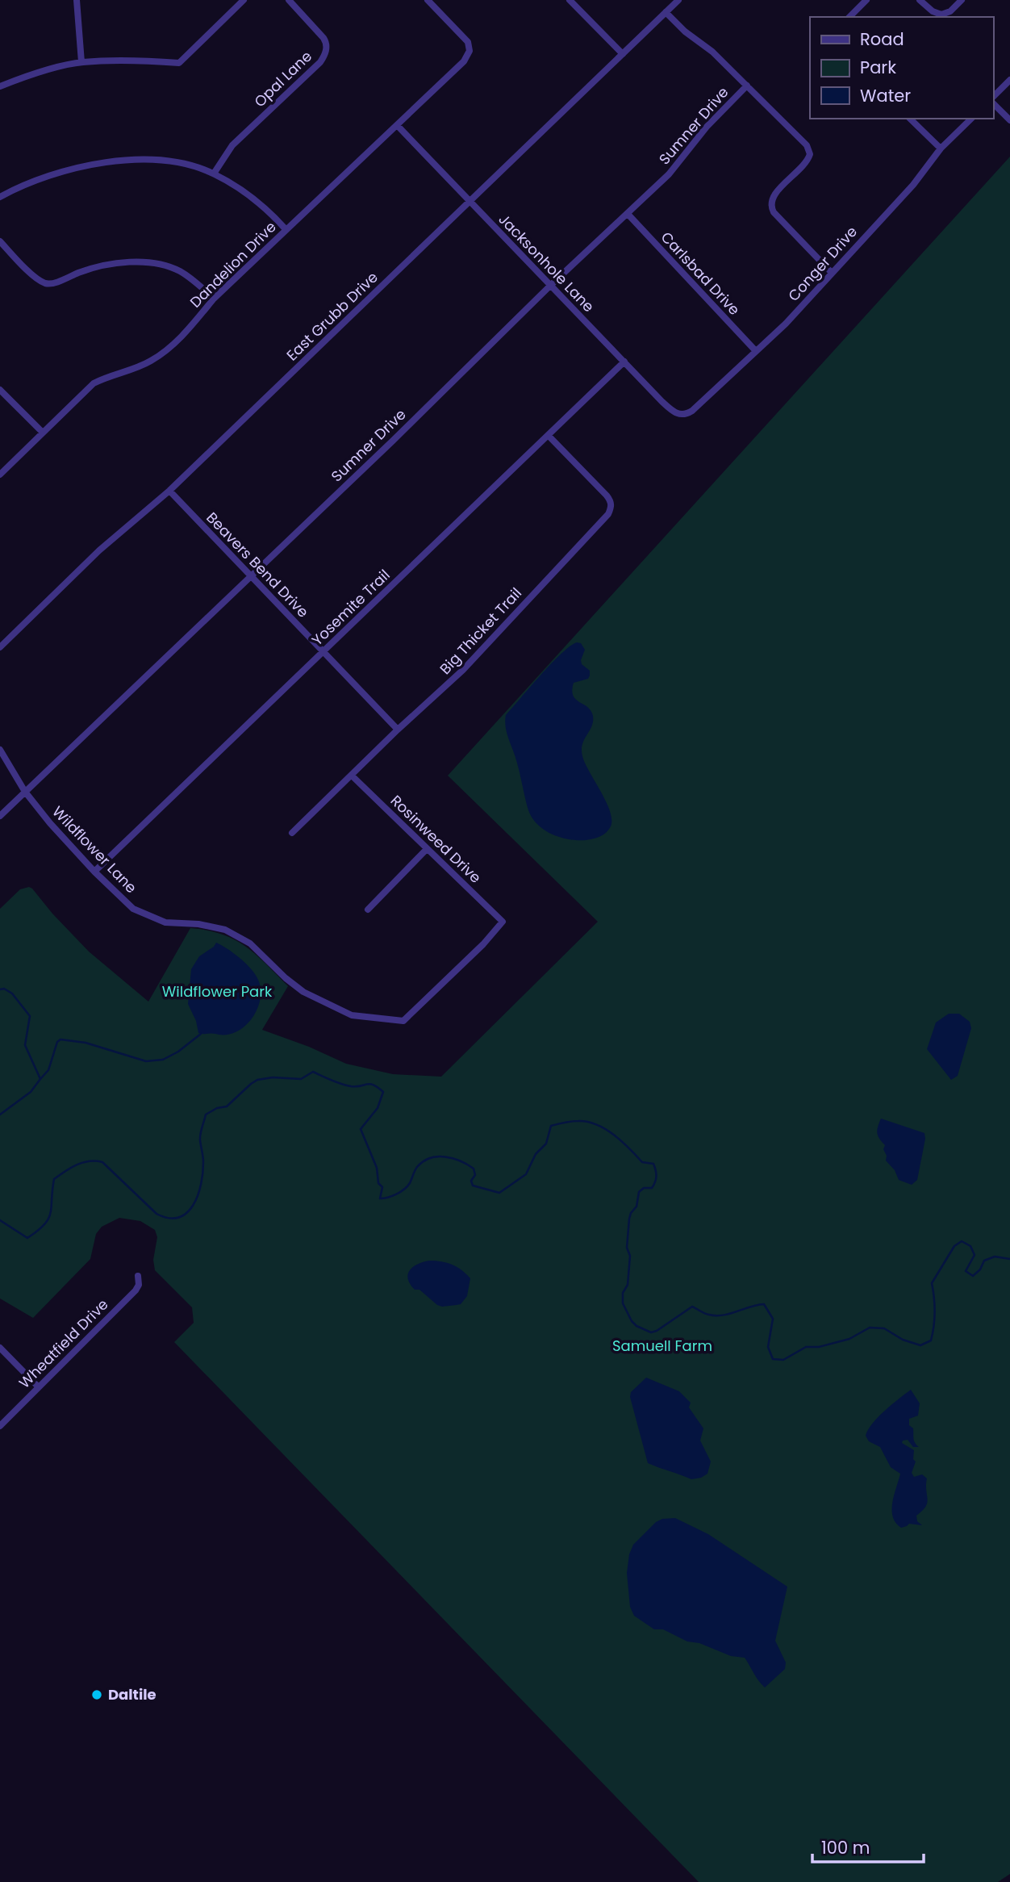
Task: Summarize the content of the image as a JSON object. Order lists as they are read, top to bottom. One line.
{"streets":{"street":["Opal Lane","Sumner Drive","Jacksonhole Lane","Conger Drive","Dandelion Drive","Carlsbad Drive","East Grubb Drive","Beavers Bend Drive","Yosemite Trail","Big Thicket Trail","Rosinweed Drive","Wildflower Lane","Wheatfield Drive"]},"crossings":[["Sumner Drive","Jacksonhole Lane"],["Sumner Drive","Carlsbad Drive"],["Sumner Drive","Beavers Bend Drive"],["Sumner Drive","Wildflower Lane"],["Jacksonhole Lane","Conger Drive"],["Jacksonhole Lane","Dandelion Drive"],["Jacksonhole Lane","East Grubb Drive"],["Jacksonhole Lane","Yosemite Trail"],["Conger Drive","Carlsbad Drive"],["East Grubb Drive","Beavers Bend Drive"],["Beavers Bend Drive","Yosemite Trail"],["Beavers Bend Drive","Big Thicket Trail"],["Yosemite Trail","Big Thicket Trail"],["Yosemite Trail","Wildflower Lane"],["Big Thicket Trail","Rosinweed Drive"],["Rosinweed Drive","Wildflower Lane"]],"parks":["Wildflower Park","Samuell Farm"],"places":["Daltile"],"legend":["Road","Park","Water"],"scale_bar":"100 m"}
